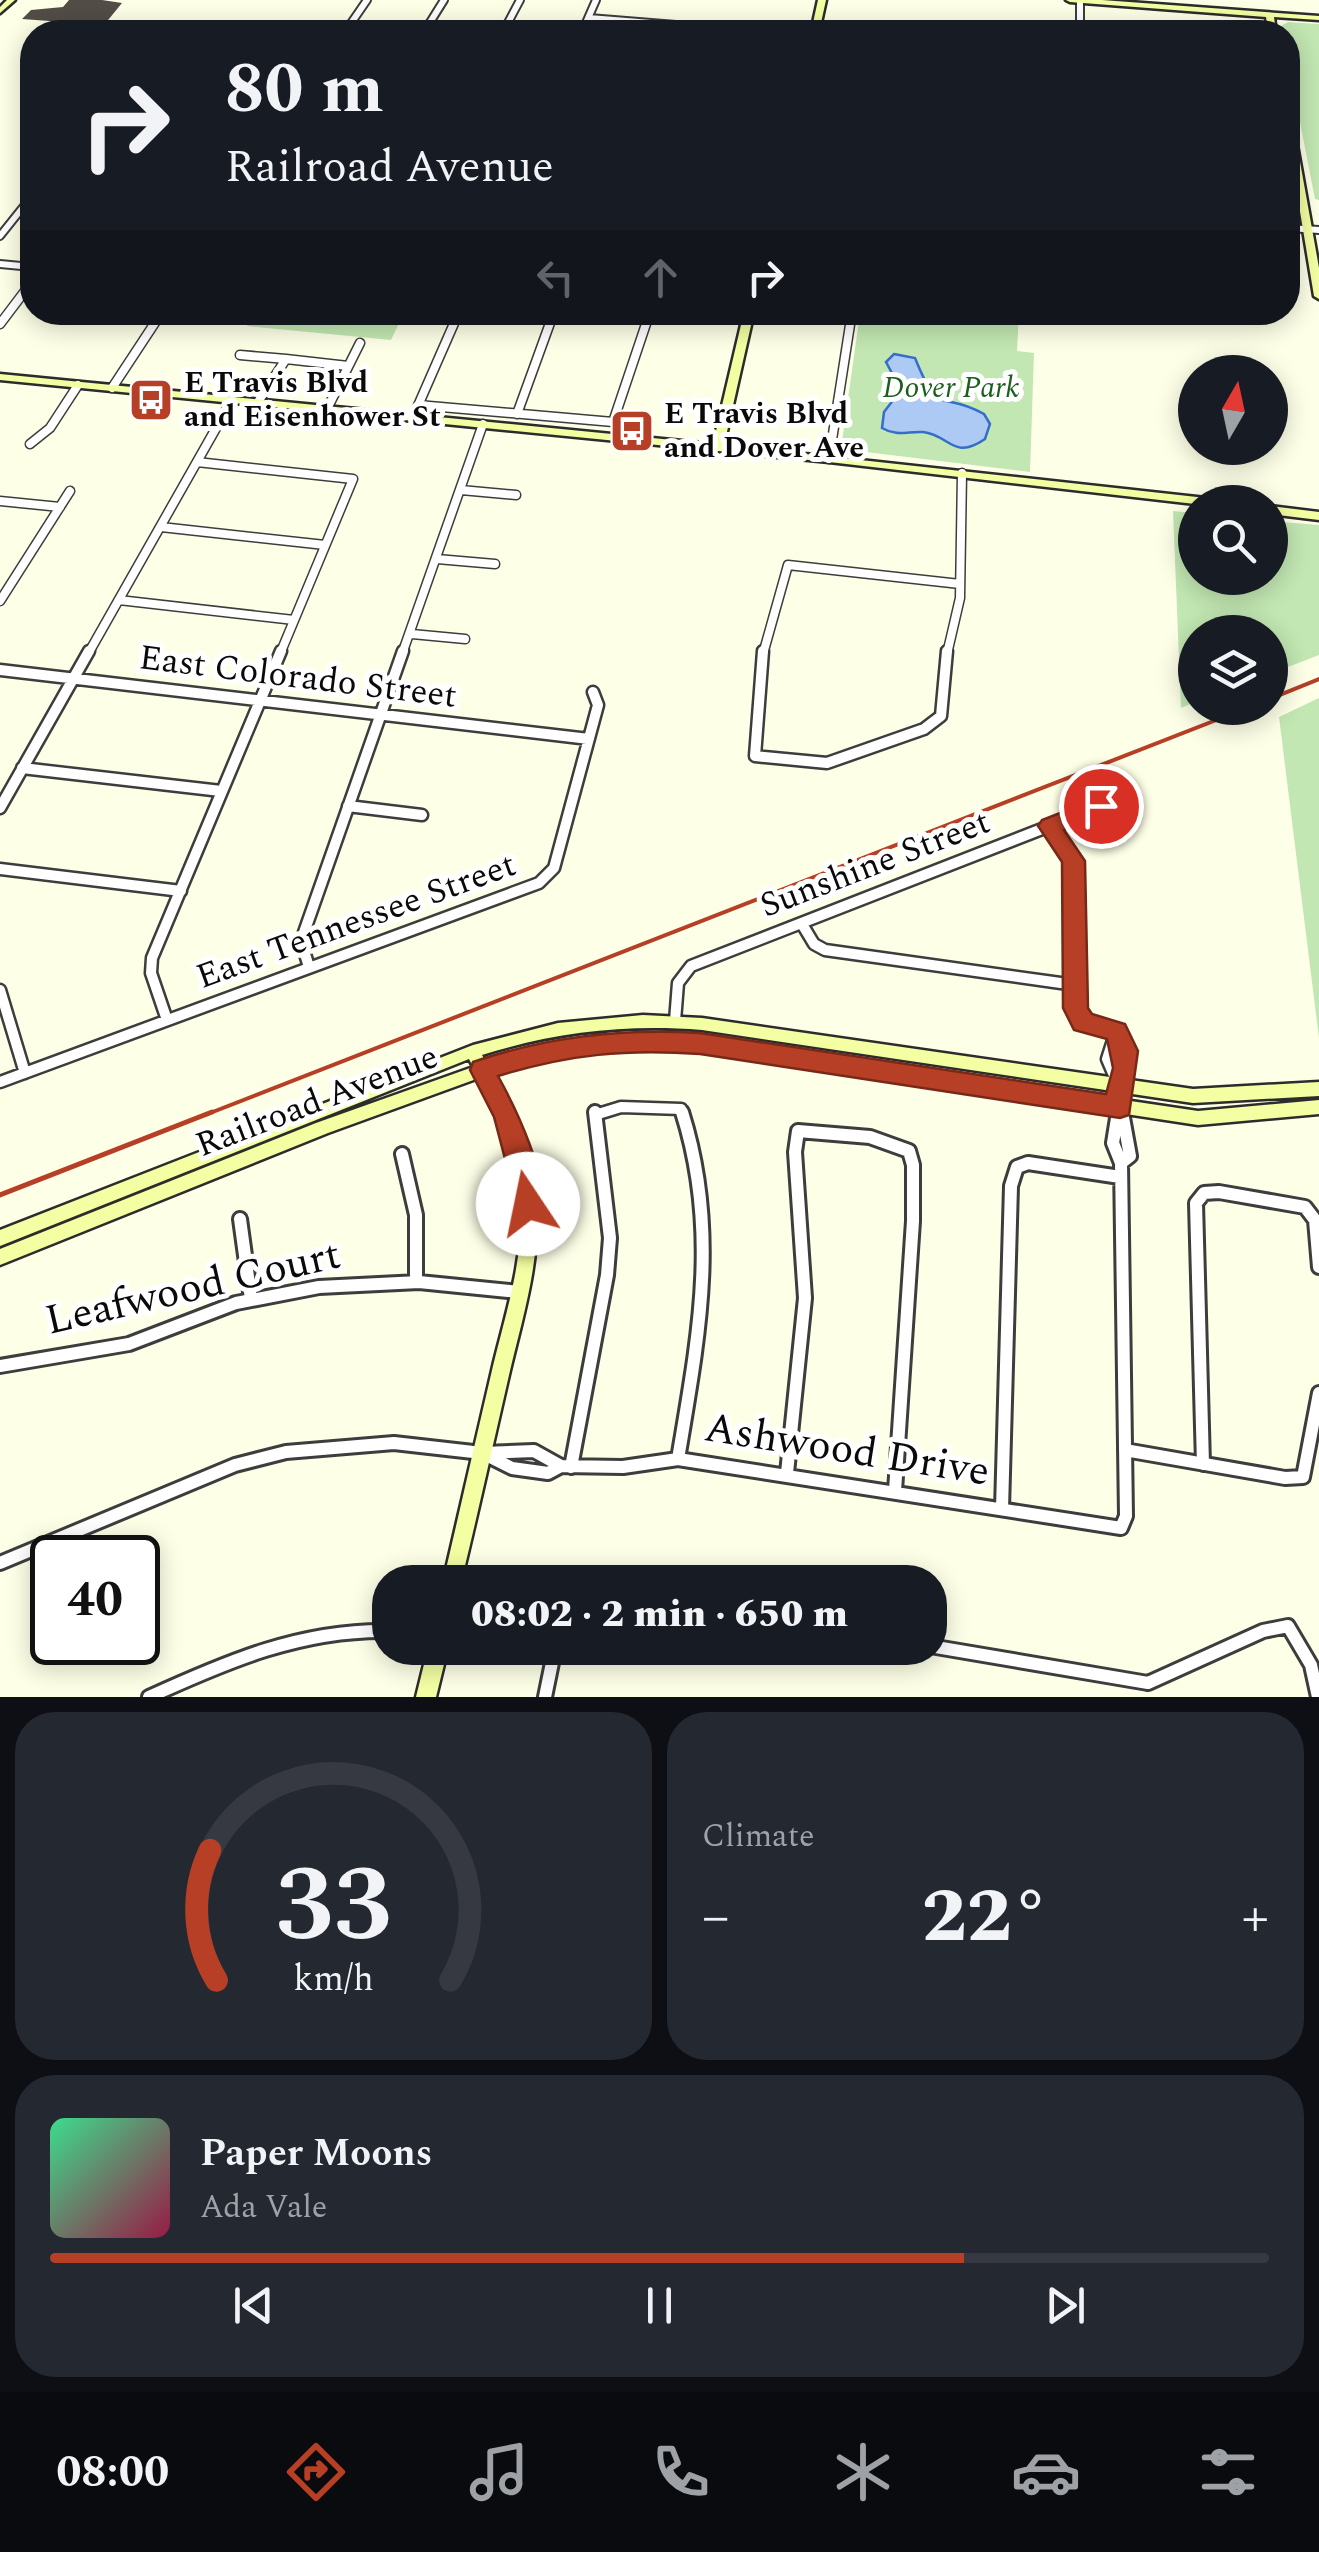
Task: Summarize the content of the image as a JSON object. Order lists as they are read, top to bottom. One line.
{"streets":{"main road":["Railroad Avenue"],"street":["East Colorado Street","Sunshine Street","East Tennessee Street","Leafwood Court","Ashwood Drive"]},"crossings":[["East Colorado Street","East Tennessee Street"],["Sunshine Street","Railroad Avenue"]],"parks":["Dover Park"],"places":{"bus stop":["E Travis Blvd and Eisenhower St","E Travis Blvd and Dover Ave"]},"north":"top","page":{"turn":["80 m","Railroad Avenue"],"limit":"40","trip":"08:02 · 2 min · 650 m","tile":"Climate","heat":["−","22°","+"],"song":["Paper Moons","Ada Vale"],"tabs":"08:00","gauge":["33","km/h"]}}
